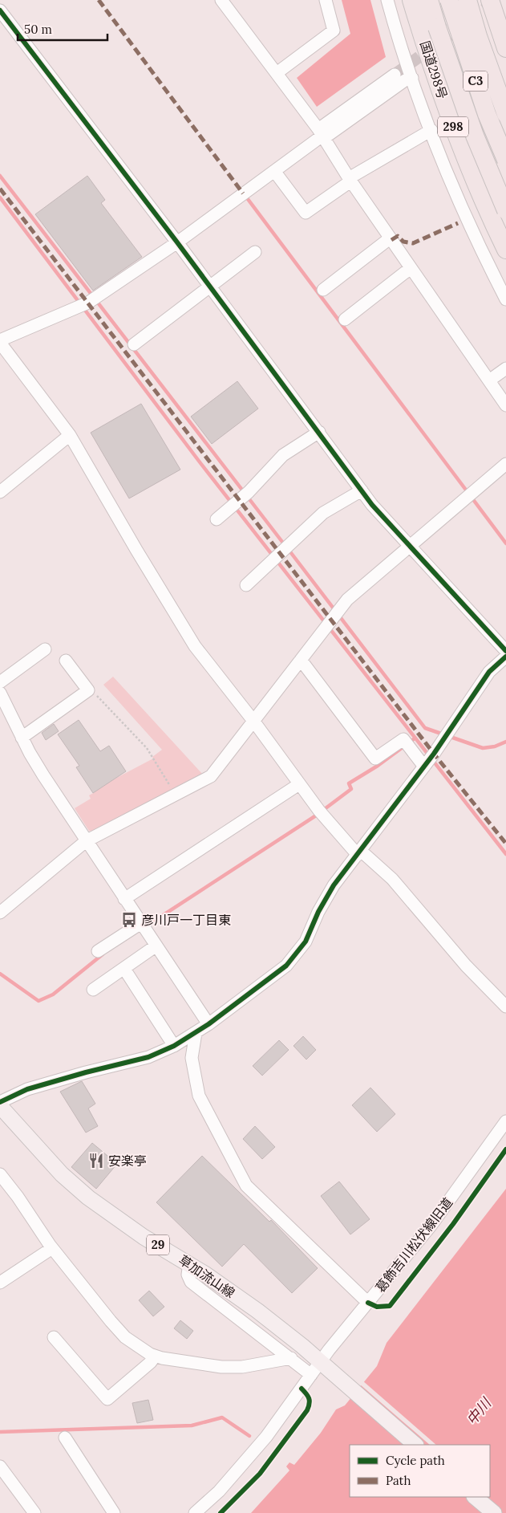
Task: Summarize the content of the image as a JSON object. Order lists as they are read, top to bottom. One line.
{"streets":{"highway":["国道298号","C3","298"],"main road":["29","草加流山線"],"street":["葛飾吉川松伏線旧道"]},"crossings":[["葛飾吉川松伏線旧道","草加流山線"]],"water":["中川"],"places":{"bus stop":["彦川戸一丁目東"],"restaurant":["安楽亭"]},"legend":["Cycle path","Path"],"scale_bar":"50 m"}
